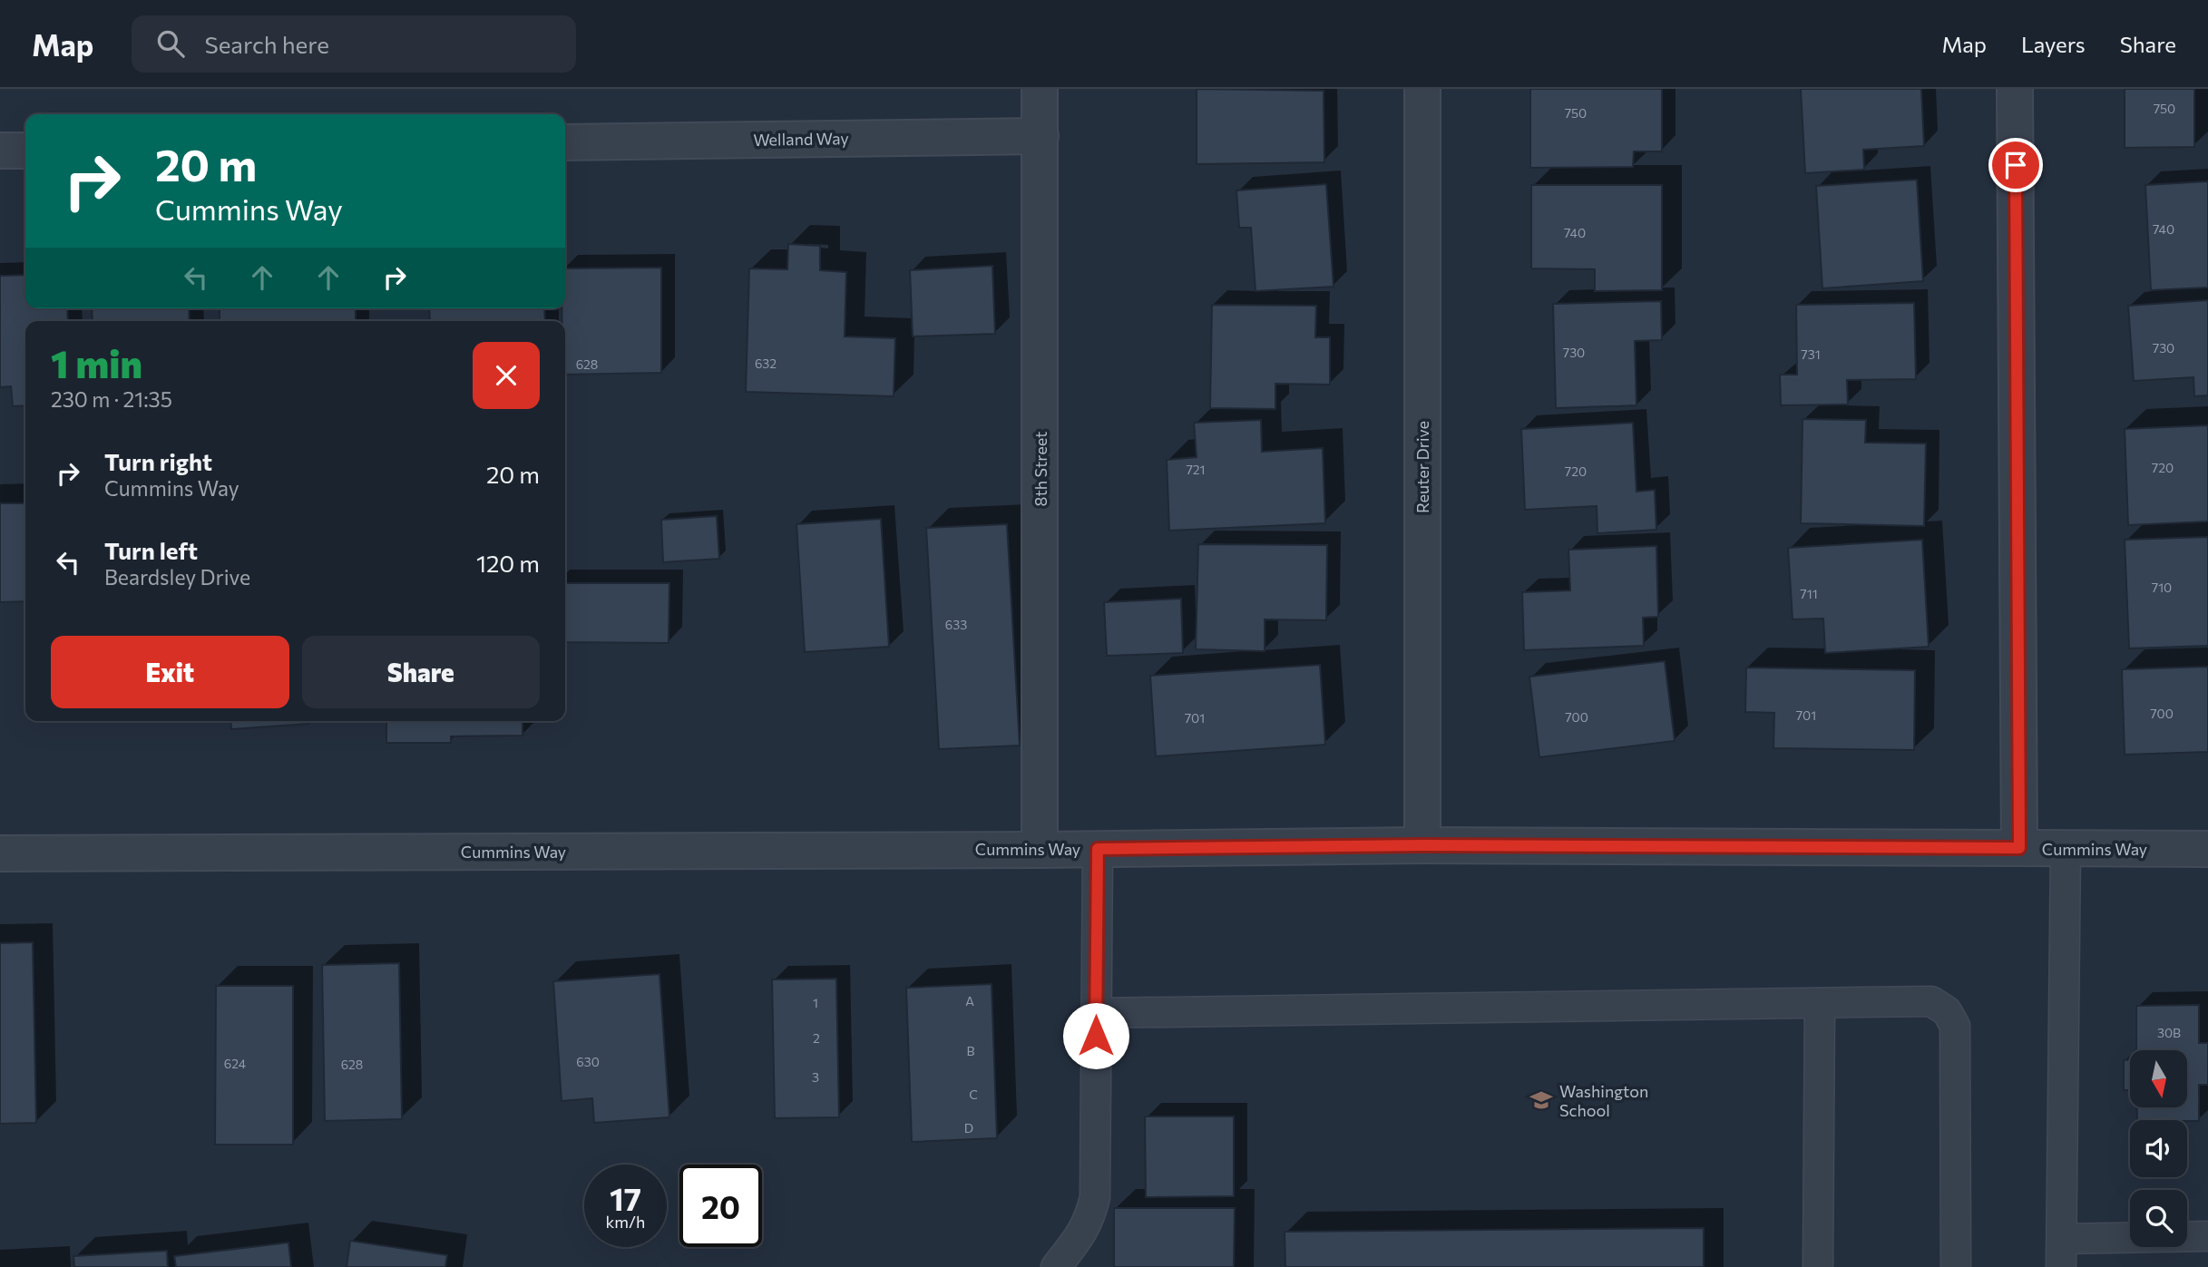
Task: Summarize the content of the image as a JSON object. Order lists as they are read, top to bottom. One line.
{"streets":{"street":["Welland Way","Reuter Drive","8th Street","Cummins Way"]},"crossings":[["Welland Way","8th Street"],["Reuter Drive","Cummins Way"],["8th Street","Cummins Way"]],"places":{"school or university":["Washington School"]},"house_numbers":["750","750","740","740","730","730","731","632","628","720","721","720","710","711","633","700","701","700","701","A","1","30B","2","B","630","624","628","3","C","D"],"north":"bottom","page":{"header":"Map","search":"Search here","nav":["Map","Layers","Share"],"turn":["20 m","Cummins Way"],"heading":["1 min","230 m · 21:35"],"list":[{"name":"Turn right","note":"Cummins Way","value":"20 m"},{"name":"Turn left","note":"Beardsley Drive","value":"120 m"}],"buttons":["Exit","Share"],"speed":"17 km/h","limit":"20"}}
